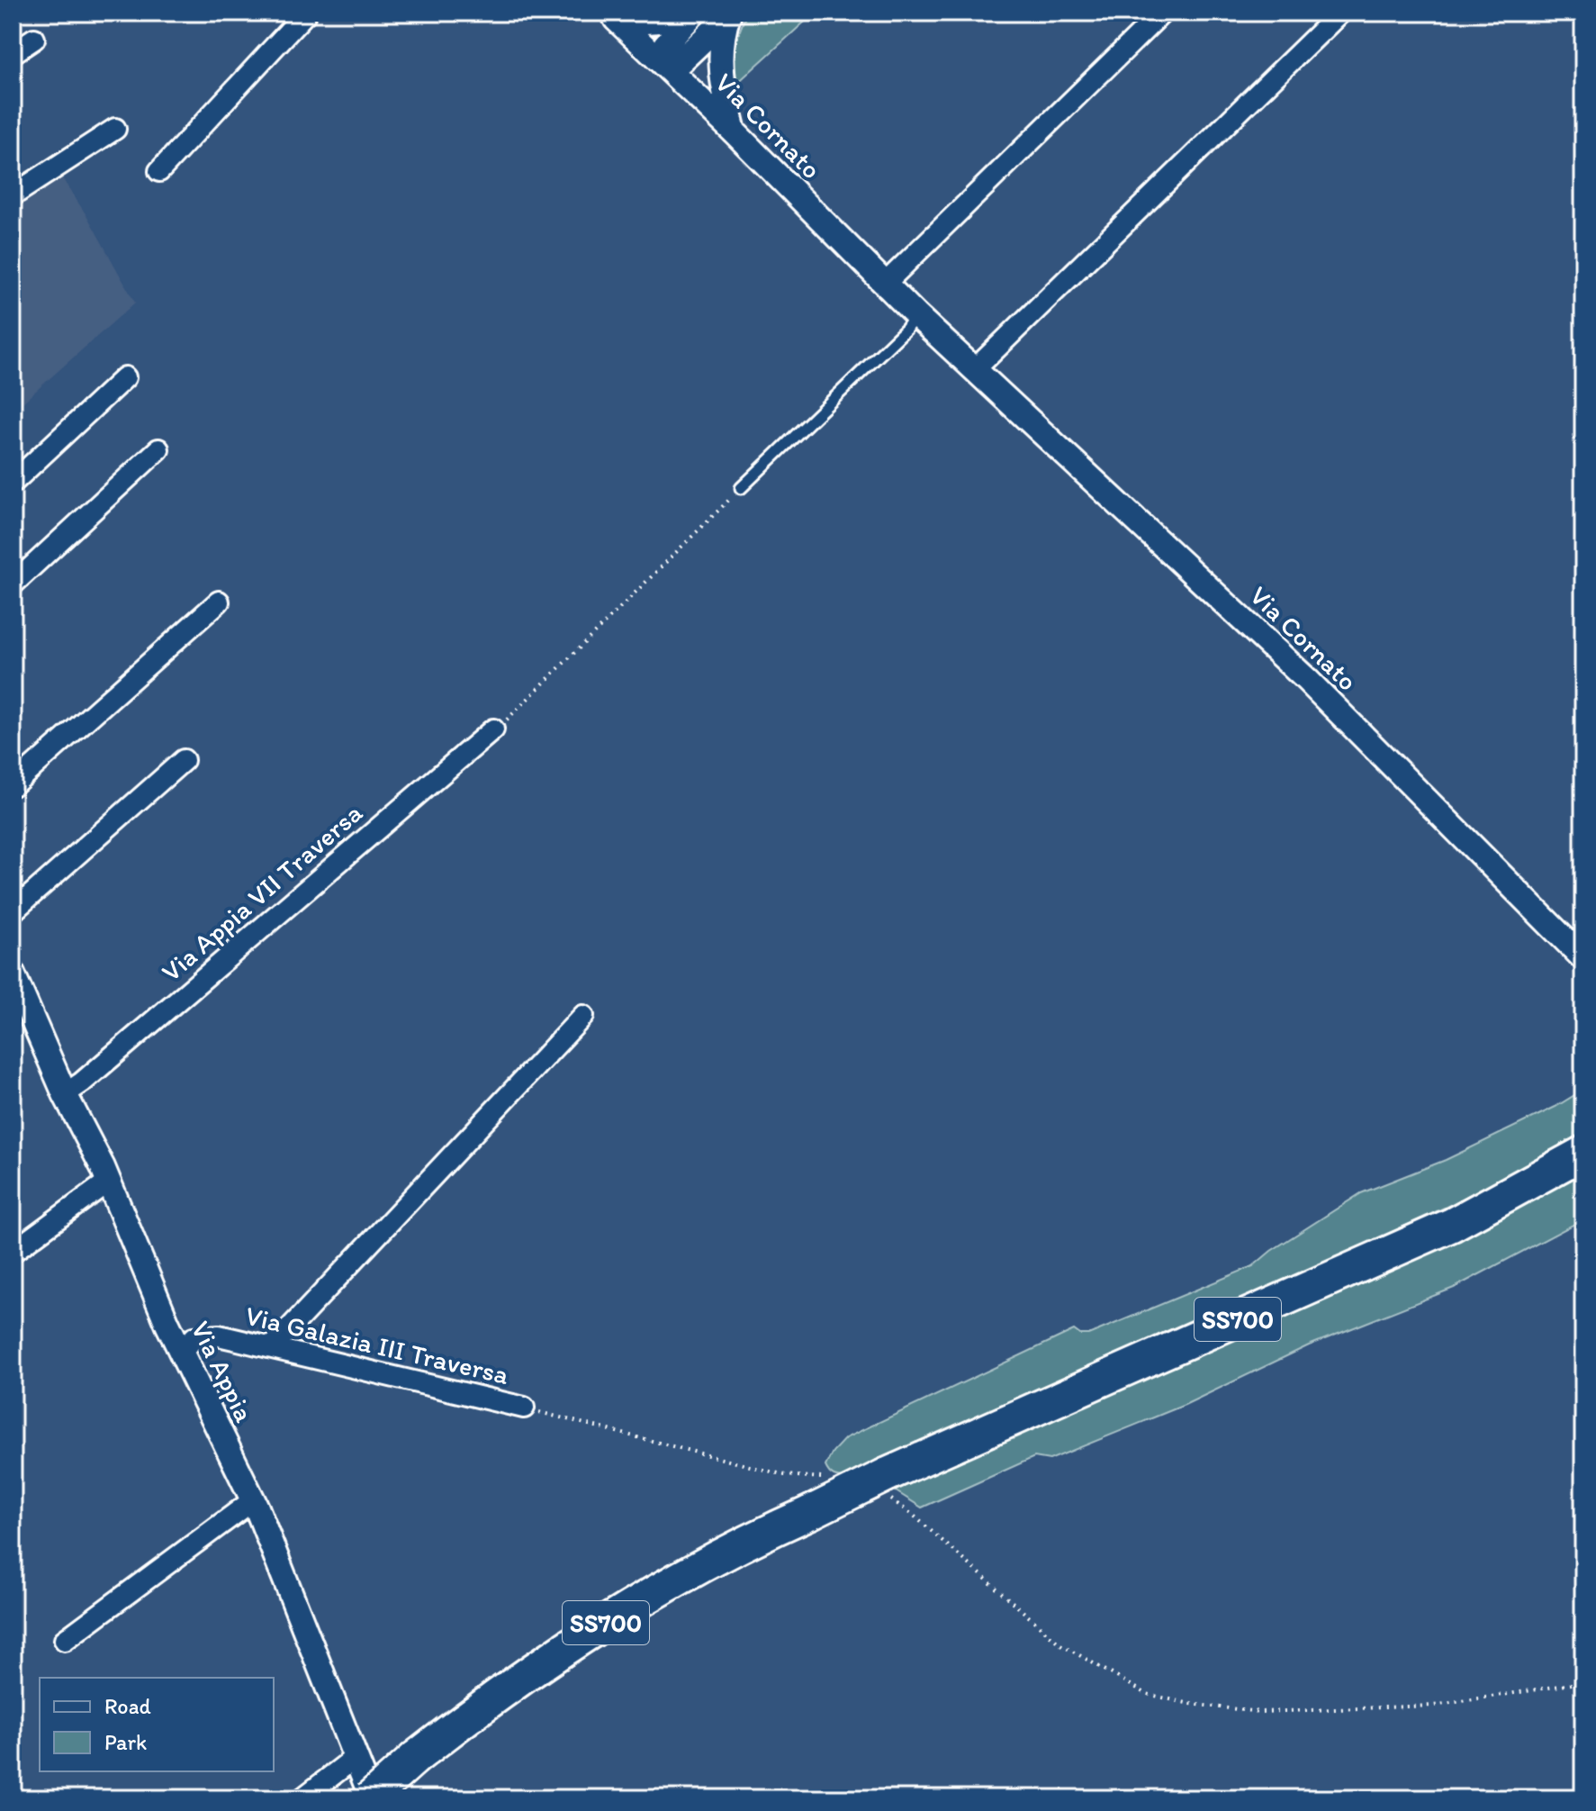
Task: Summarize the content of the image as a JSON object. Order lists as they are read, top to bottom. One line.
{"streets":{"highway":["SS700"],"street":["Via Cornato","Via Appia VII Traversa","Via Galazia III Traversa","Via Appia"]},"crossings":[["Via Appia VII Traversa","Via Appia"],["SS700","Via Appia"],["Via Galazia III Traversa","Via Appia"]],"legend":["Road","Park"]}
